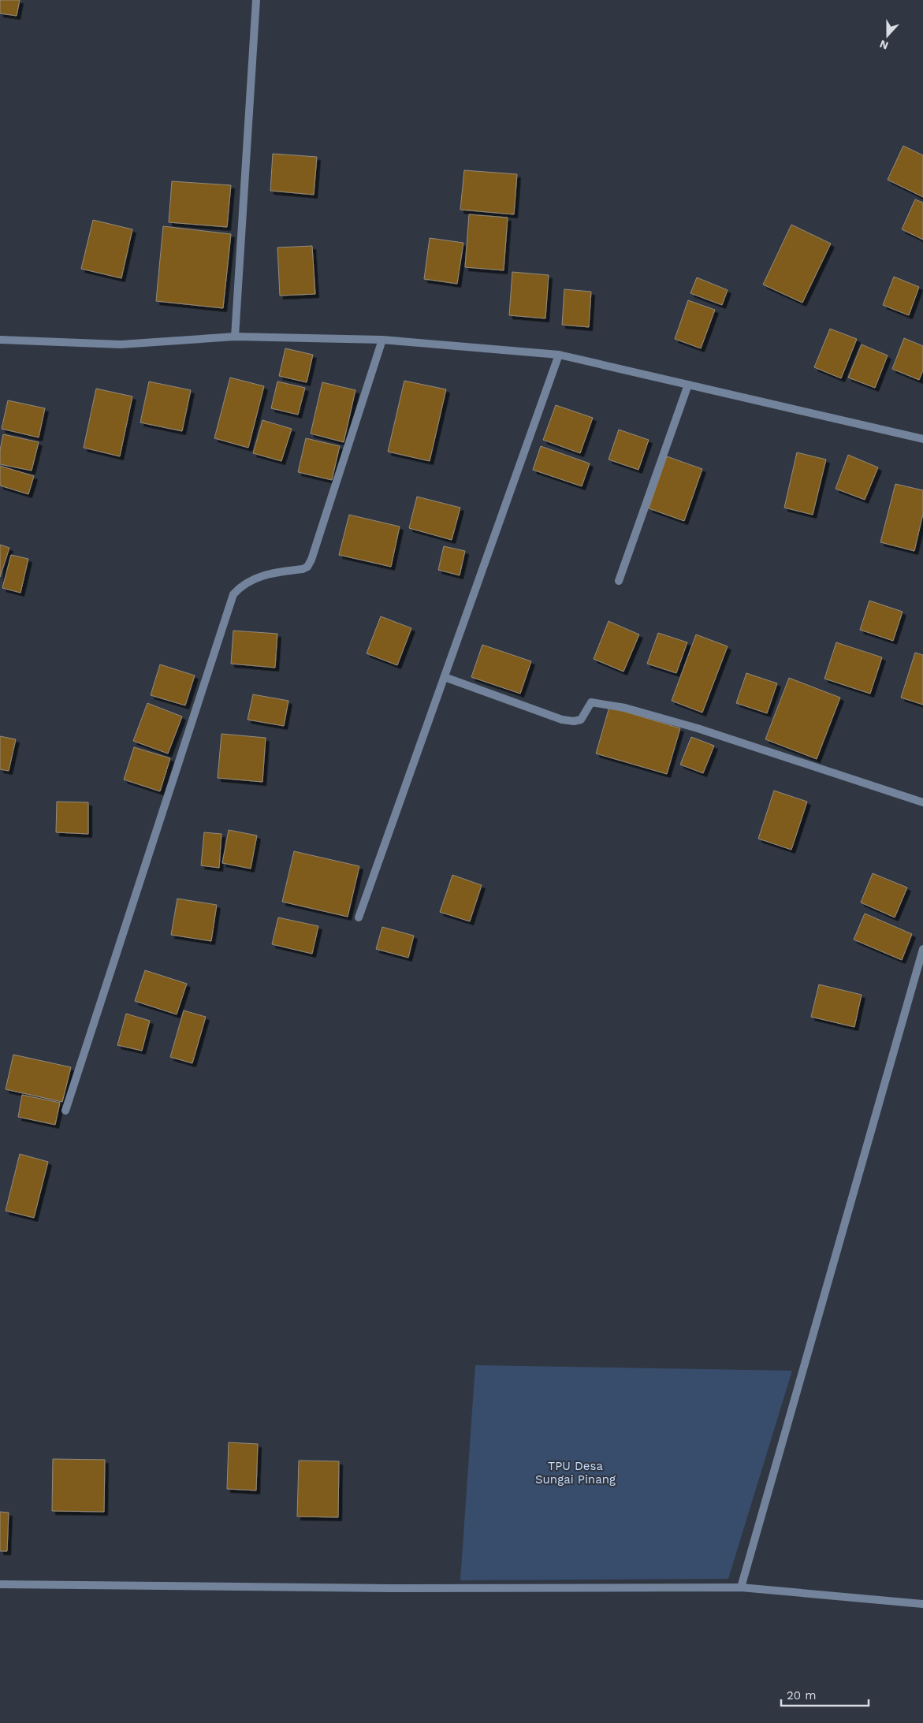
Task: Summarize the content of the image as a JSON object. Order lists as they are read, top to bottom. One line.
{"parks":["TPU Desa Sungai Pinang"],"scale_bar":"20 m","north":"bottom"}
